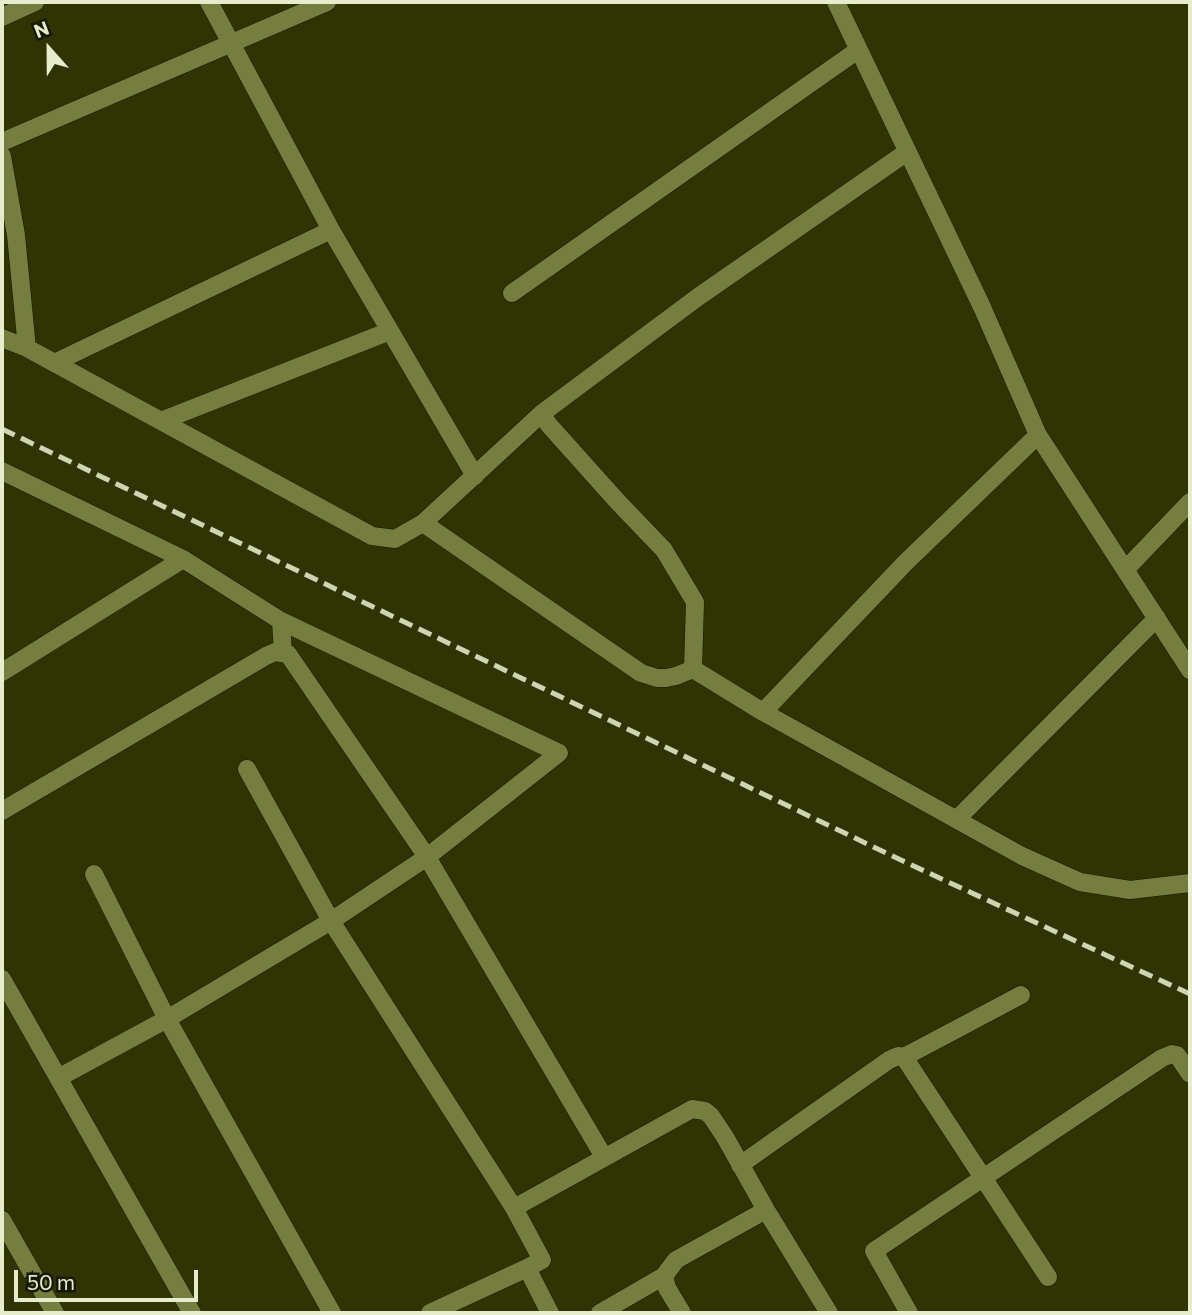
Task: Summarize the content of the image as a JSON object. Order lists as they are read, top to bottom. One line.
{"scale_bar":"50 m","north":"top"}
